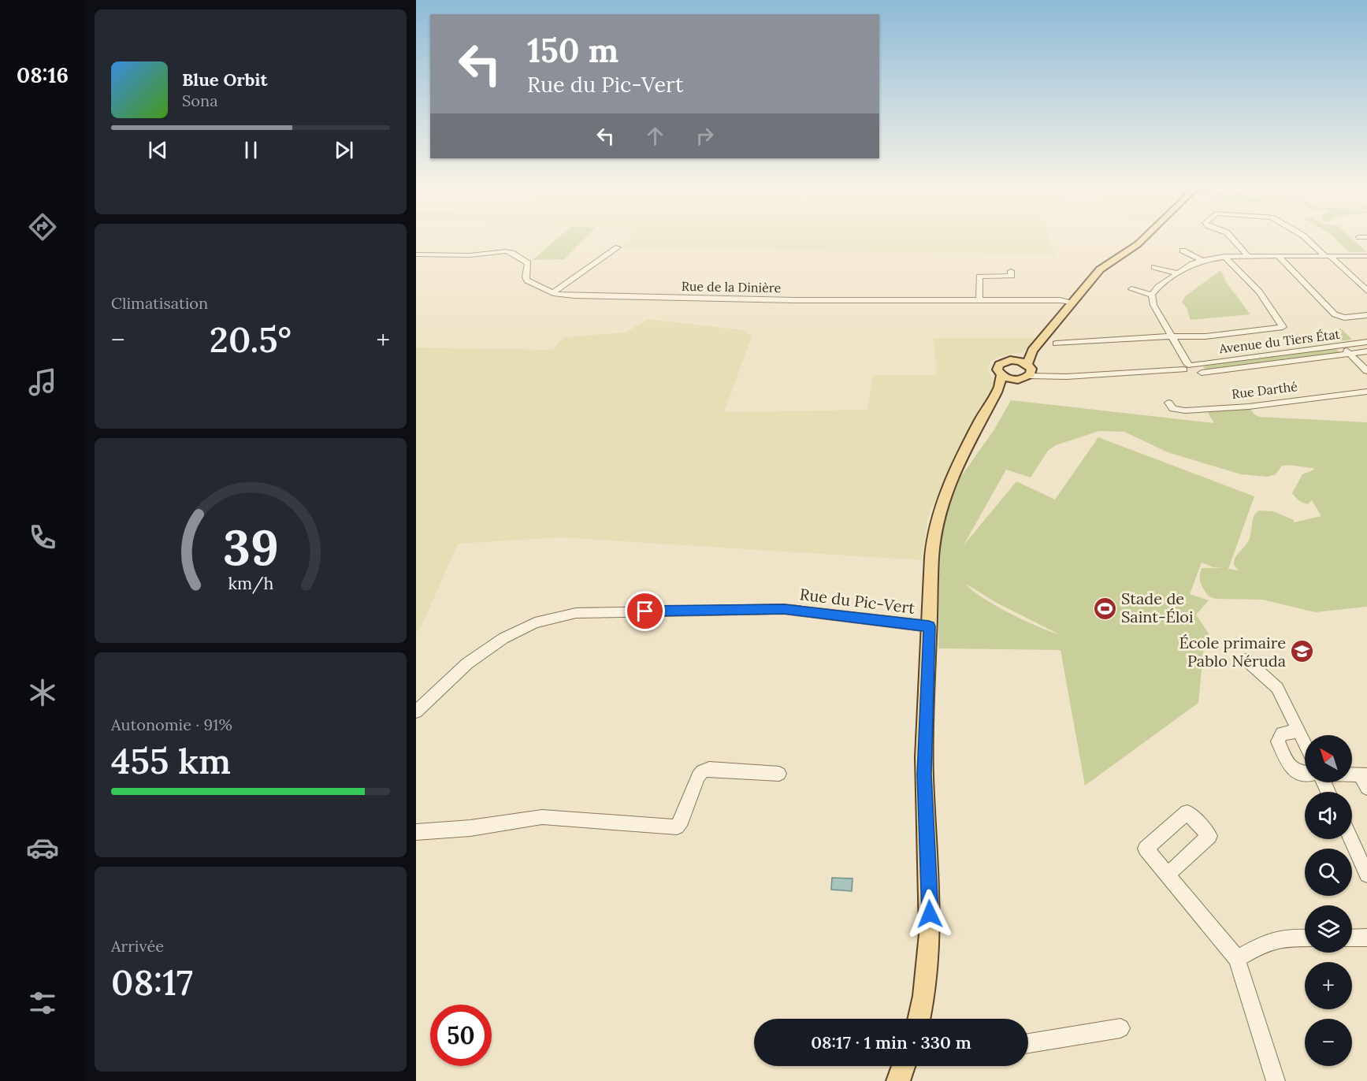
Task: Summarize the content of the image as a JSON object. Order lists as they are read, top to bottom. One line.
{"streets":{"street":["Rue de la Dinière","Avenue du Tiers État","Rue Darthé","Rue du Pic-Vert"]},"places":{"sports":["Stade de Saint-Éloi"],"school or university":["École primaire Pablo Néruda"]},"north":"top left","page":{"tabs":"08:16","turn":["150 m","Rue du Pic-Vert"],"song":["Blue Orbit","Sona"],"tile":["Climatisation",["Autonomie · 91%","455 km"],["Arrivée","08:17"]],"heat":["−","20.5°","+"],"map_buttons":["+","−"],"limit":"50","trip":"08:17 · 1 min · 330 m","gauge":["39","km/h"]}}
